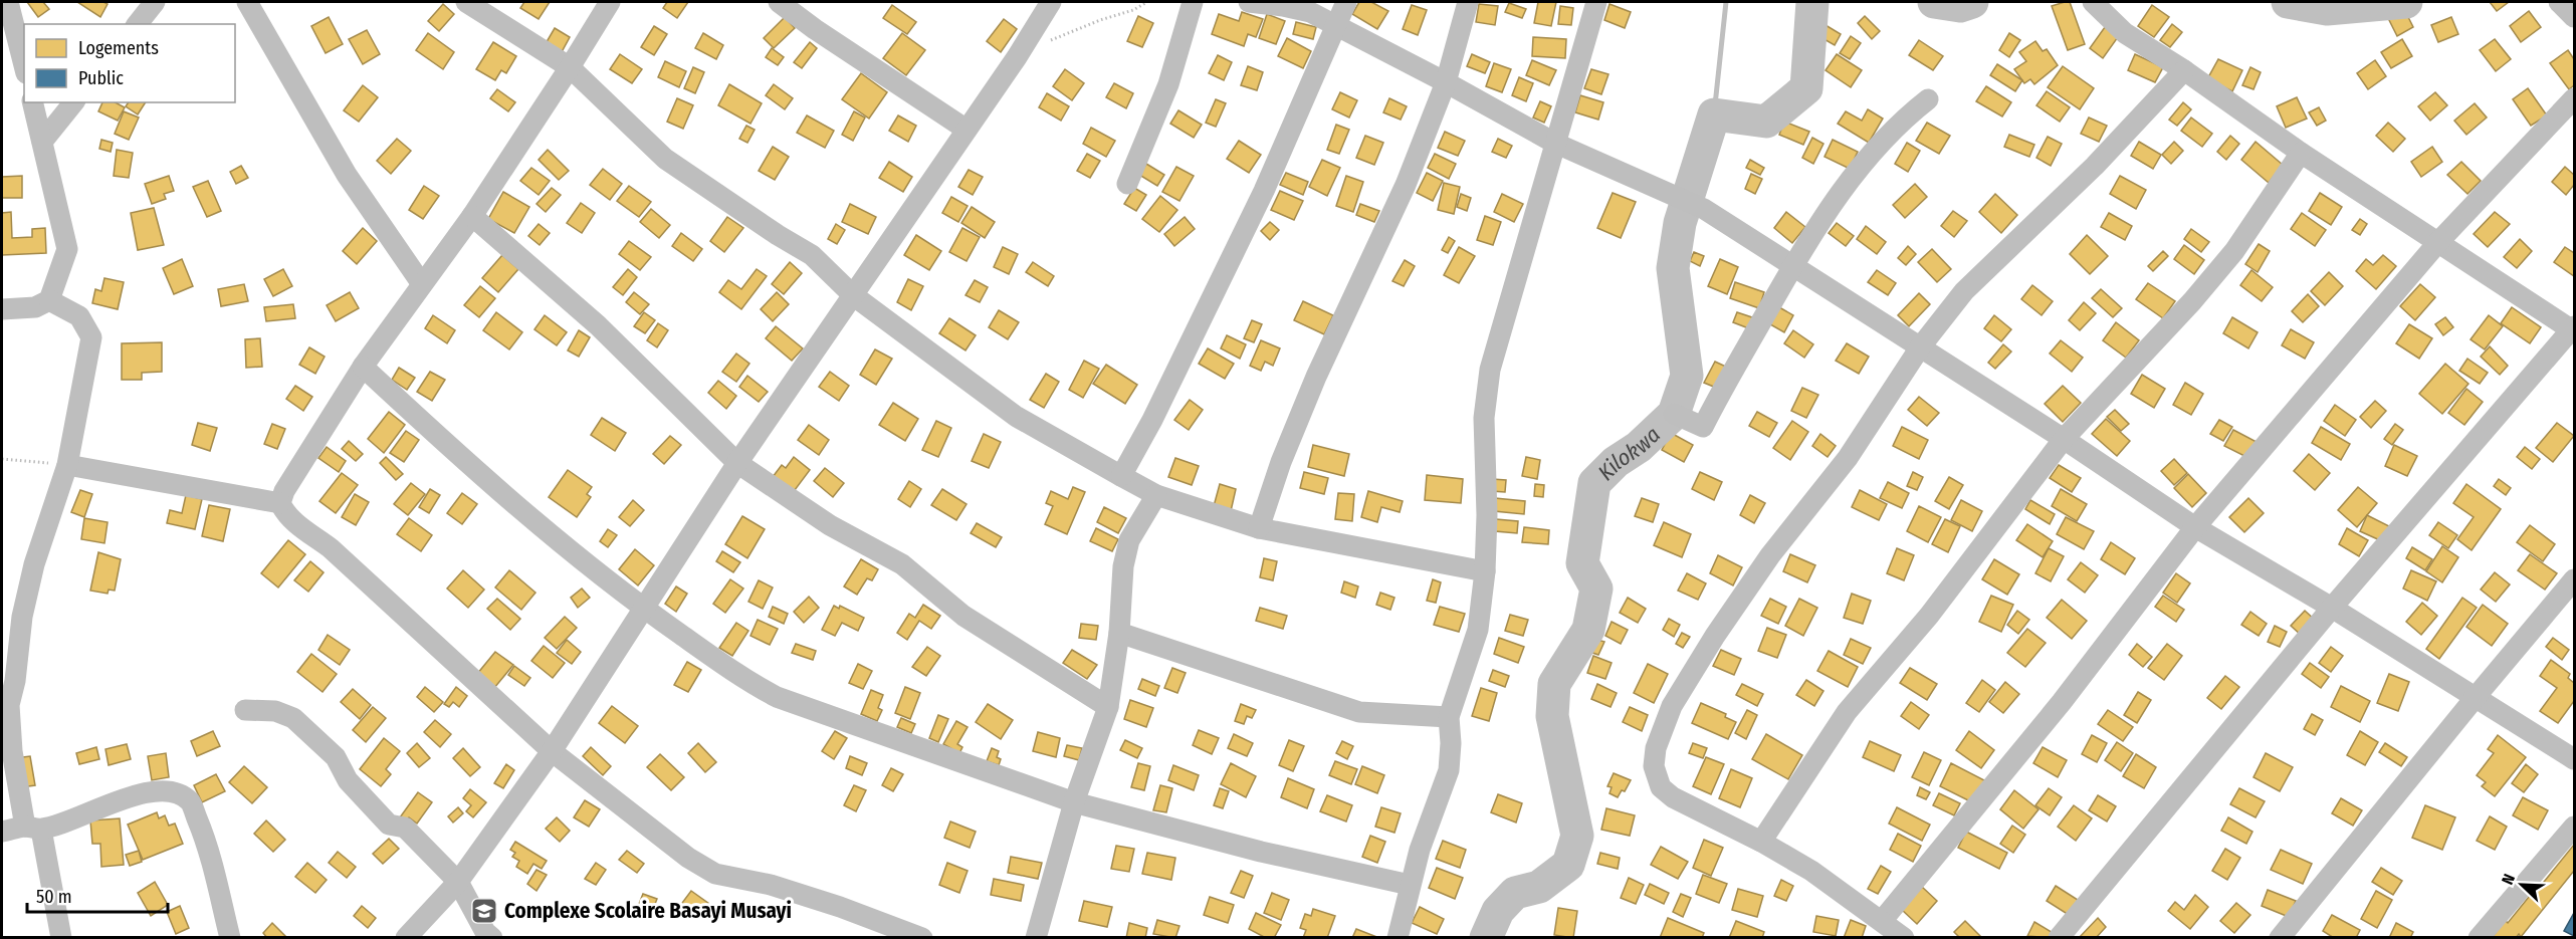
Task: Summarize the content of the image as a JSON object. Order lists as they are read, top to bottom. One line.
{"water":["Kilokwa"],"places":{"school or university":["Complexe Scolaire Basayi Musayi"]},"legend":["Logements","Public"],"scale_bar":"50 m","north":"top left"}
